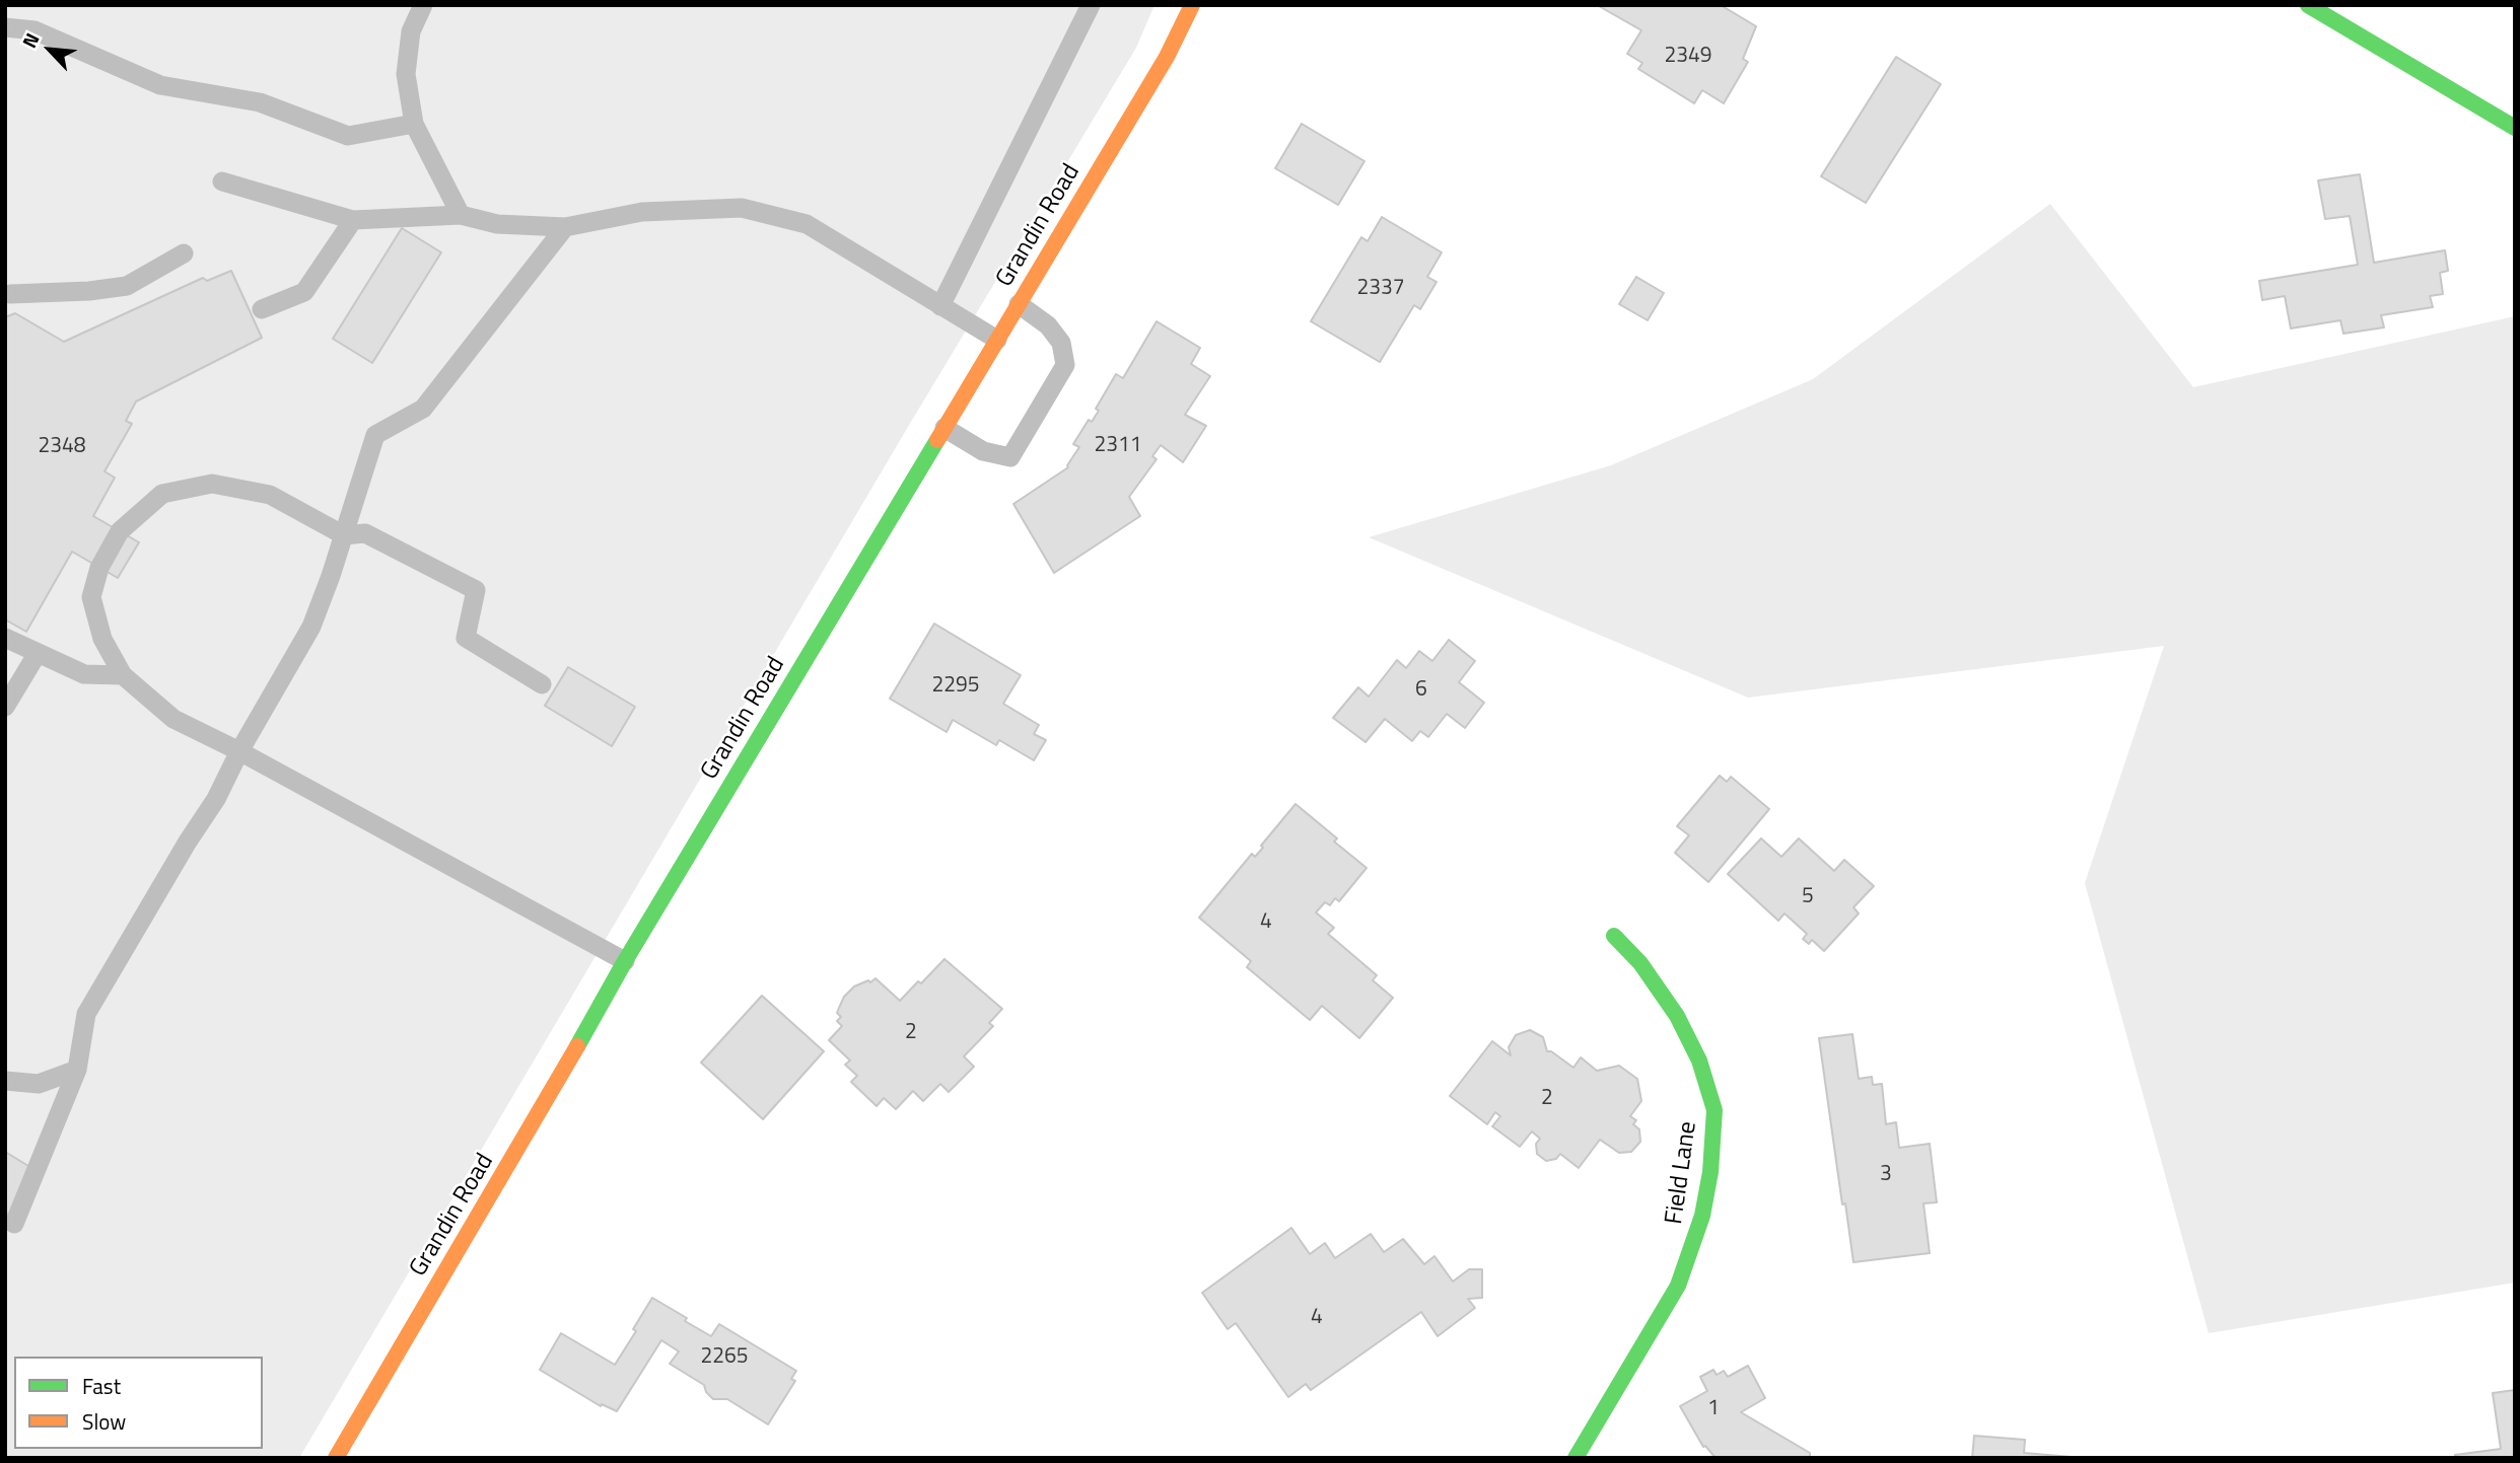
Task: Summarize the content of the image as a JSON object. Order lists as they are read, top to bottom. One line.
{"streets":{"street":["Grandin Road","Field Lane"]},"house_numbers":["2349","2337","2311","2348","2295","6","5","4","2","2","3","4","2265","1"],"legend":["Fast","Slow"],"north":"top left"}
